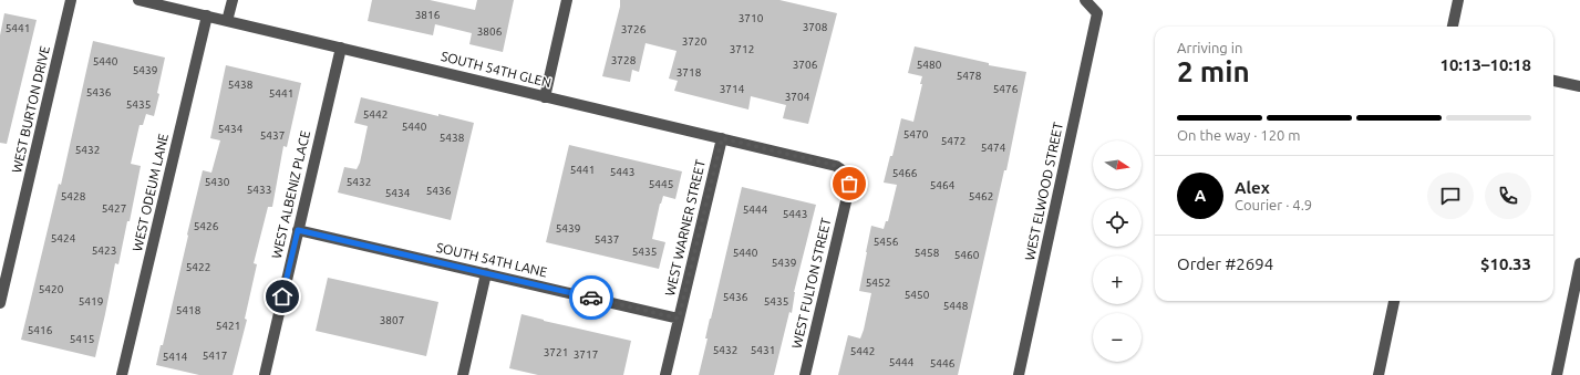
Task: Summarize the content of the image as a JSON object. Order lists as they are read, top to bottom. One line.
{"streets":{"street":["SOUTH 54TH GLEN","WEST BURTON DRIVE","WEST ELWOOD STREET","WEST ODEUM LANE","WEST ALBENIZ PLACE","WEST WARNER STREET","SOUTH 54TH LANE","WEST FULTON STREET"]},"crossings":[["SOUTH 54TH GLEN","WEST ODEUM LANE"],["SOUTH 54TH GLEN","WEST ALBENIZ PLACE"],["SOUTH 54TH GLEN","WEST WARNER STREET"],["SOUTH 54TH GLEN","WEST FULTON STREET"],["WEST ALBENIZ PLACE","SOUTH 54TH LANE"],["WEST WARNER STREET","SOUTH 54TH LANE"]],"house_numbers":["3816","3710","3708","5441","3726","3806","3720","3712","3728","5440","3706","5480","5439","3718","5478","5438","3714","5476","5436","5441","3704","5435","5442","5440","5434","5470","5437","5438","5472","5474","5432","5441","5443","5466","5430","5432","5445","5464","5433","5436","5434","5428","5462","5427","5444","5443","5426","5439","5424","5437","5456","5423","5435","5440","5458","5460","5439","5422","5452","5420","5450","5436","5419","5435","5448","5418","3807","5421","5416","5415","5432","5431","5442","3721","3717","5417","5414","5444","5446"],"north":"right","page":{"heading":["2 min","Arriving in","10:13–10:18"],"panel":["Alex","Courier · 4.9","Order #2694","$10.33"],"bar":"On the way · 120 m","map_buttons":["+","−"],"round":"A"}}
